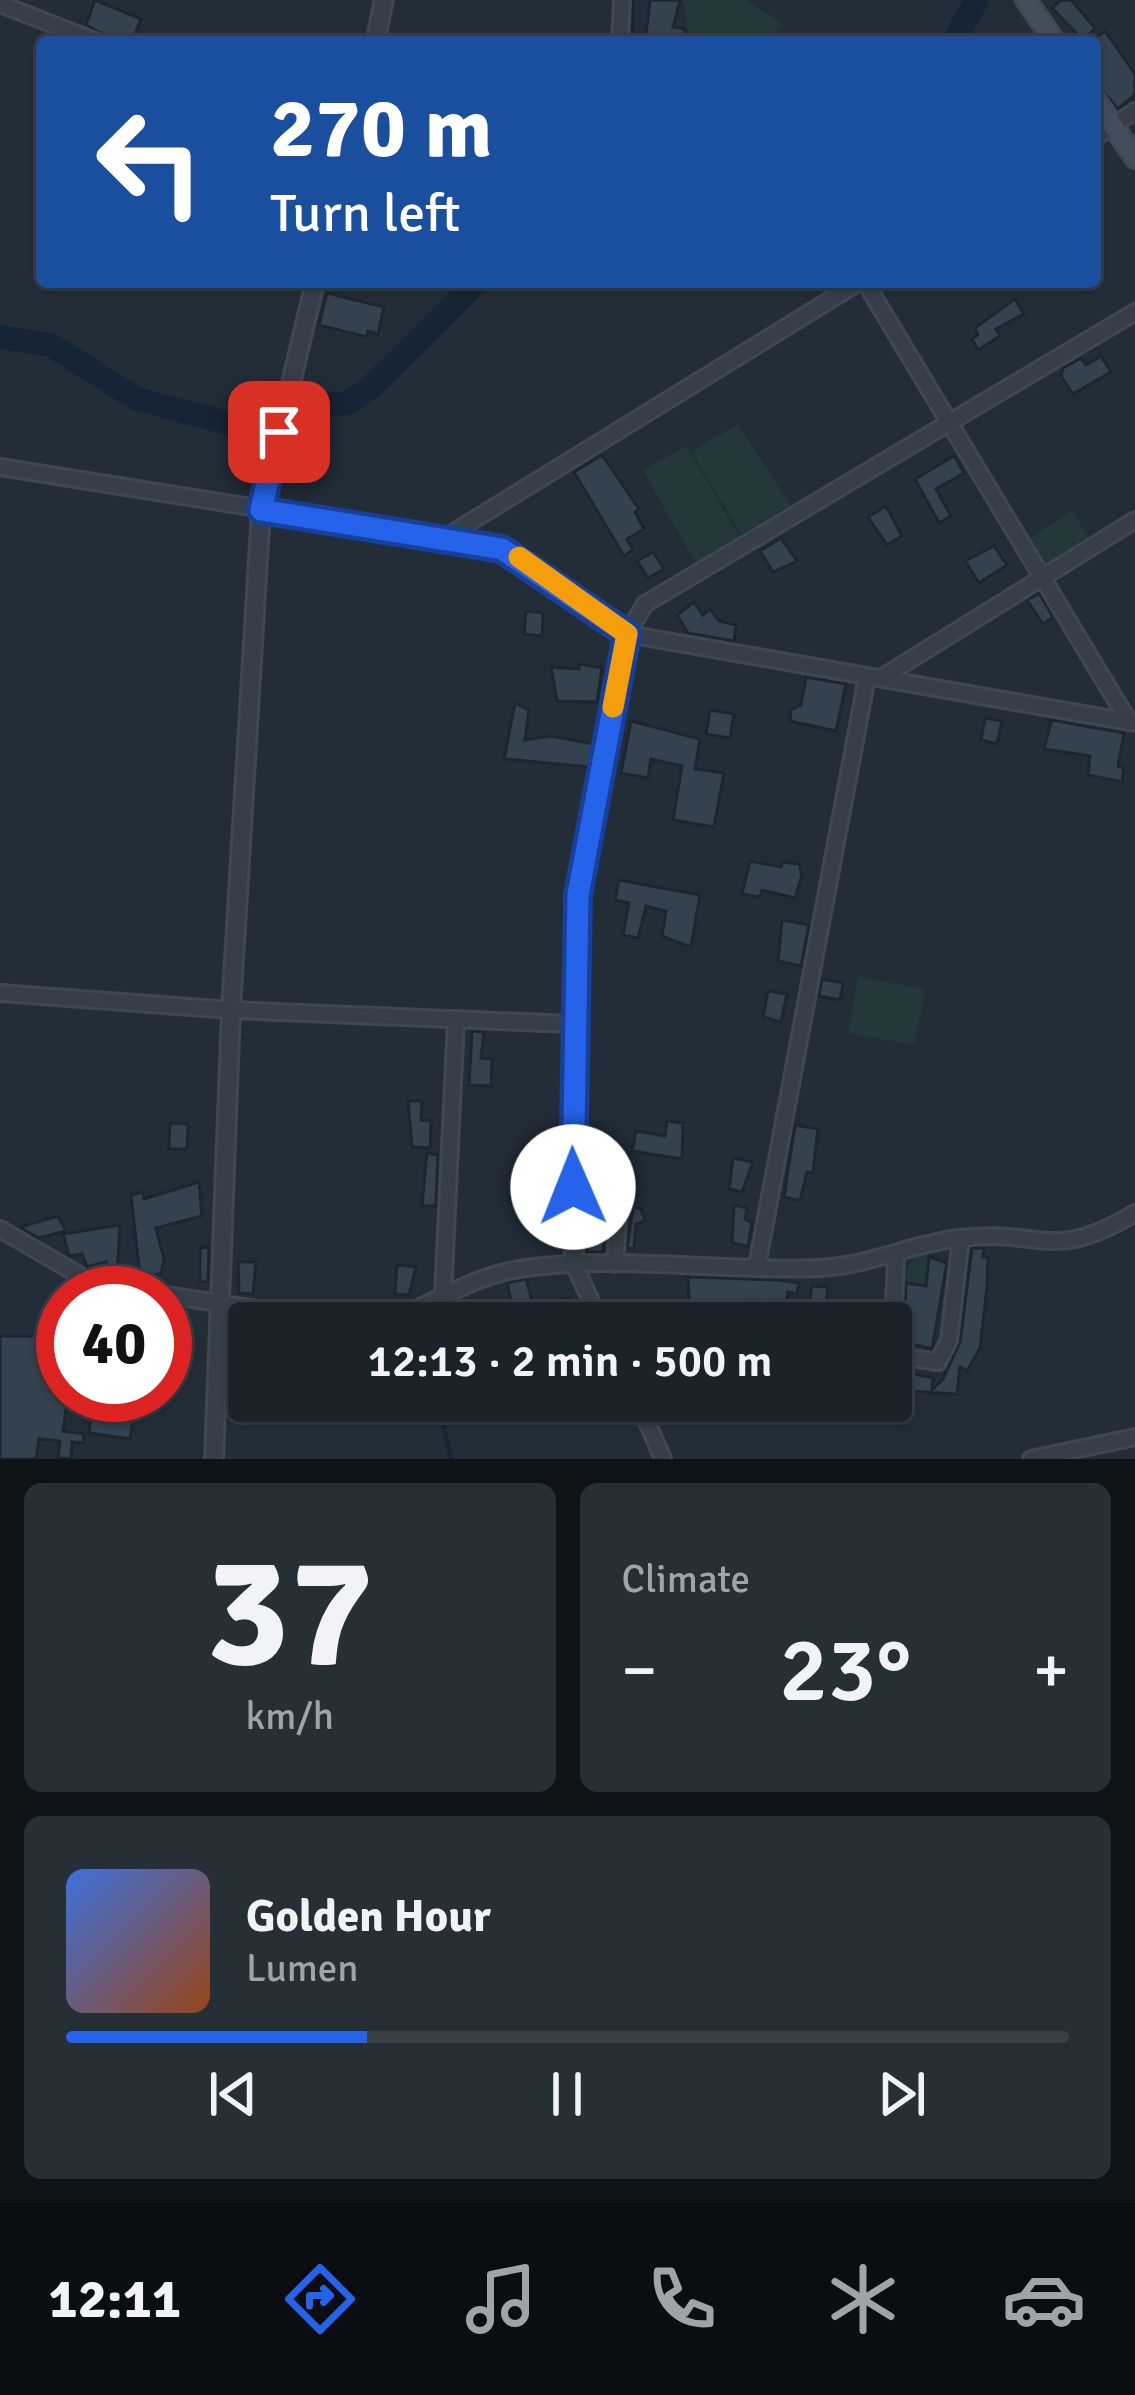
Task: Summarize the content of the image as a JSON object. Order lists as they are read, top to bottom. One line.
{"page":{"turn":["270 m","Turn left"],"limit":"40","trip":"12:13 · 2 min · 500 m","tile":[["37","km/h"],"Climate"],"heat":["−","23°","+"],"song":["Golden Hour","Lumen"],"tabs":"12:11"}}
